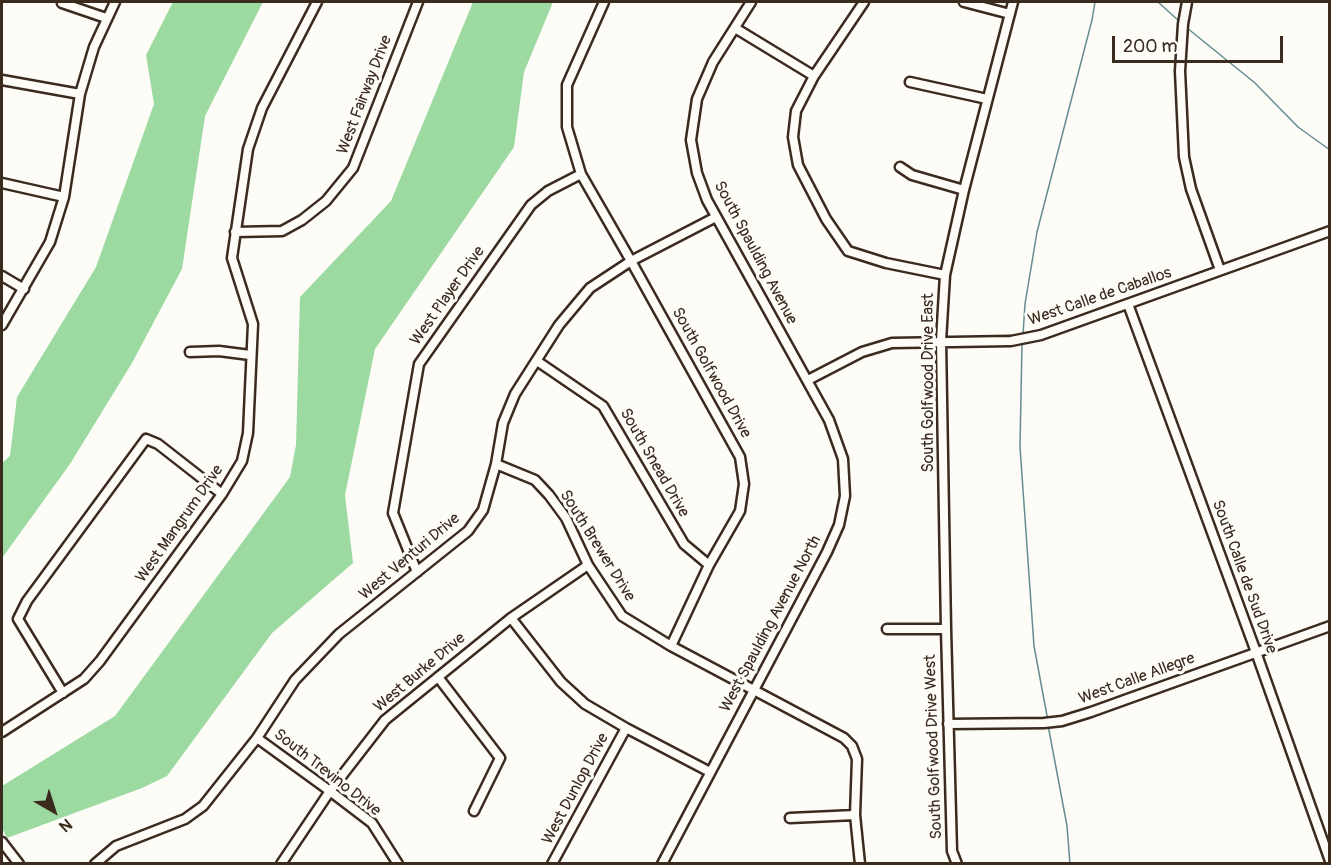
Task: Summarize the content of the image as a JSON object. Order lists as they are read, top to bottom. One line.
{"streets":{"street":["West Fairway Drive","South Spaulding Avenue","West Player Drive","West Calle de Caballos","South Golfwood Drive","South Golfwood Drive East","South Snead Drive","West Mangrum Drive","South Brewer Drive","West Venturi Drive","South Calle de Sud Drive","West Spaulding Avenue North","West Burke Drive","West Calle Allegre","South Golfwood Drive West","South Trevino Drive","West Dunlop Drive"]},"crossings":[["West Fairway Drive","West Mangrum Drive"],["South Spaulding Avenue","West Calle de Caballos"],["South Spaulding Avenue","West Venturi Drive"],["South Spaulding Avenue","West Spaulding Avenue North"],["West Player Drive","South Golfwood Drive"],["West Player Drive","West Venturi Drive"],["West Calle de Caballos","South Golfwood Drive East"],["West Calle de Caballos","South Calle de Sud Drive"],["South Golfwood Drive","South Snead Drive"],["South Golfwood Drive","South Brewer Drive"],["South Golfwood Drive","West Venturi Drive"],["South Golfwood Drive East","South Golfwood Drive West"],["South Snead Drive","West Venturi Drive"],["South Brewer Drive","West Venturi Drive"],["South Brewer Drive","West Spaulding Avenue North"],["South Brewer Drive","West Burke Drive"],["West Venturi Drive","South Trevino Drive"],["South Calle de Sud Drive","West Calle Allegre"],["West Burke Drive","South Trevino Drive"],["West Calle Allegre","South Golfwood Drive West"]],"scale_bar":"200 m","north":"bottom right"}
